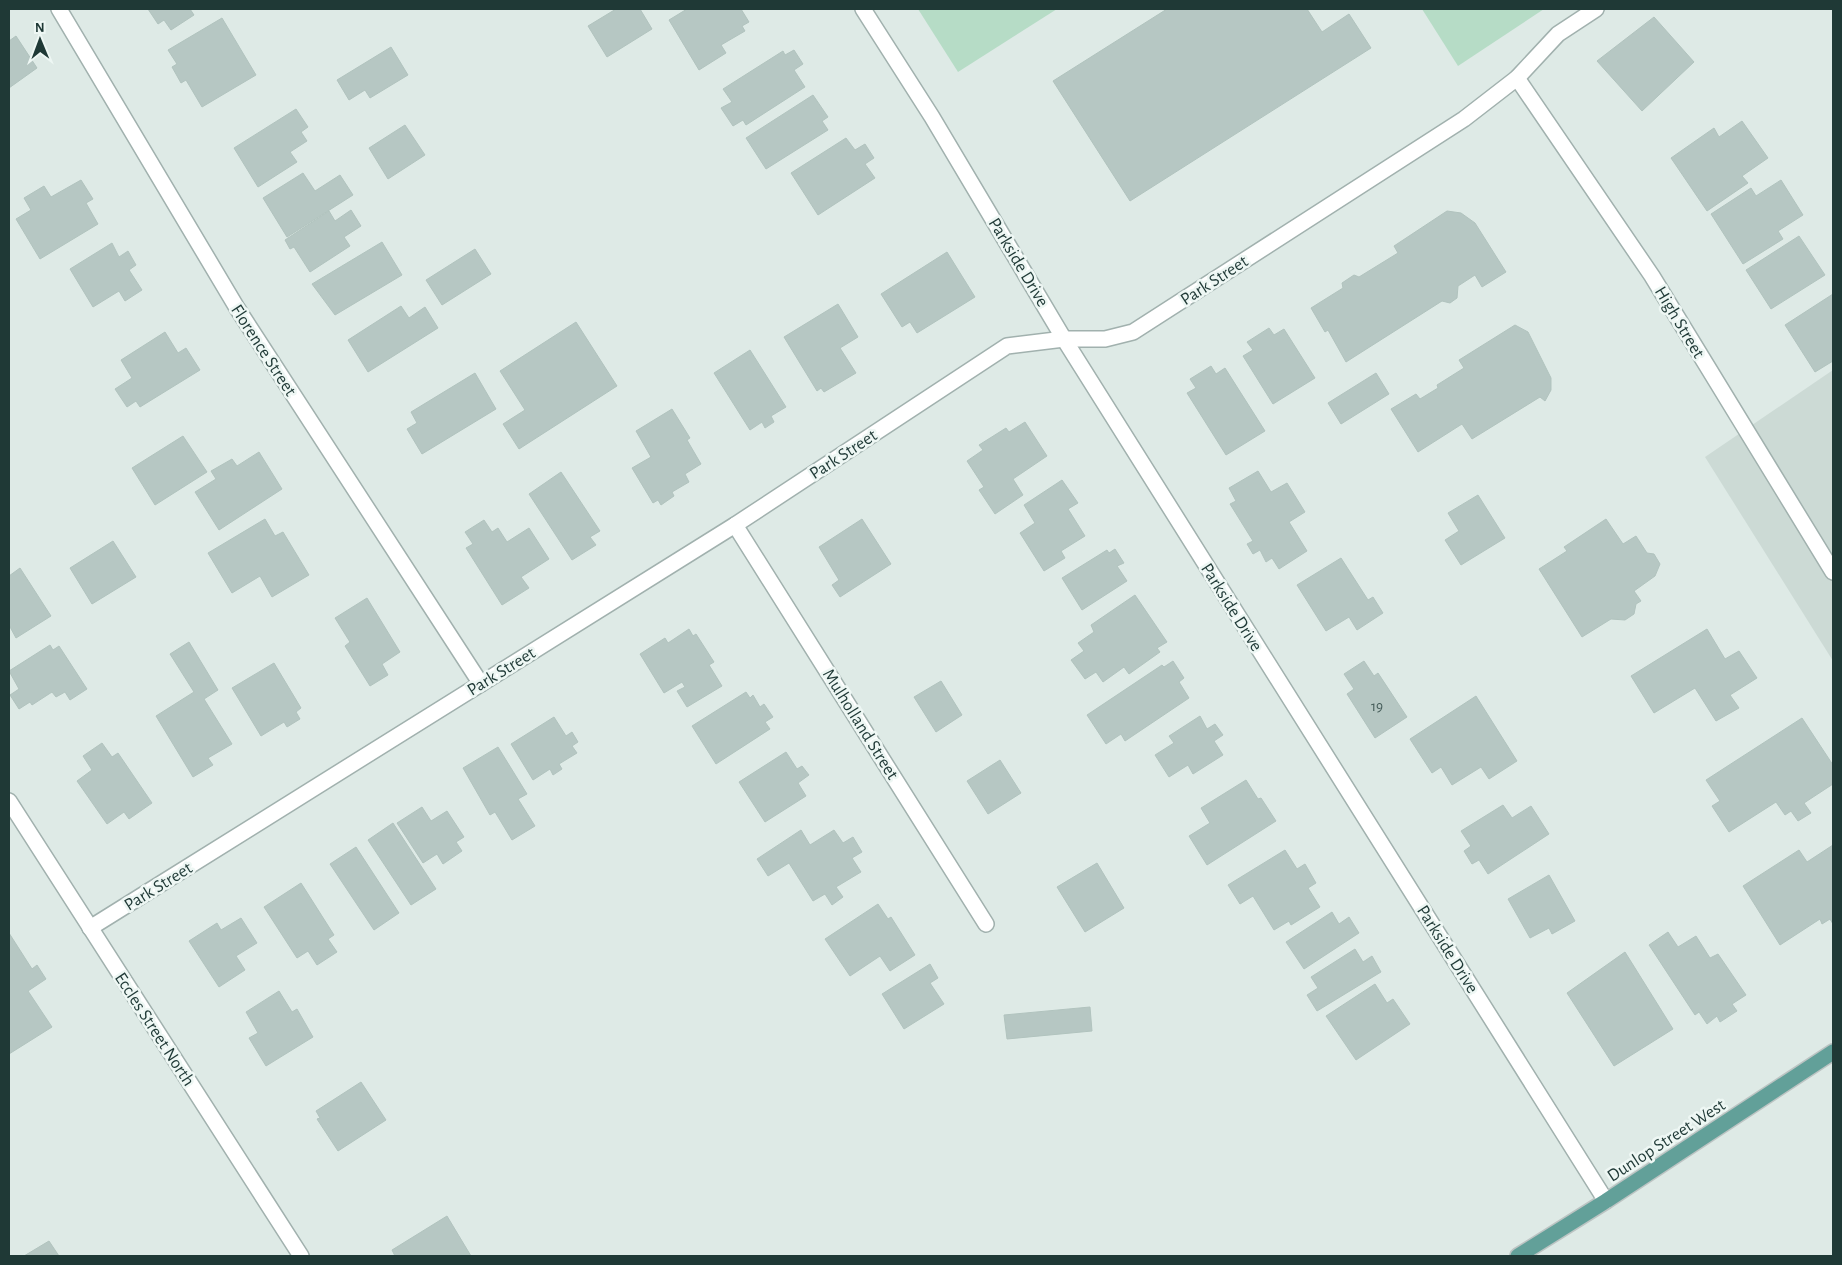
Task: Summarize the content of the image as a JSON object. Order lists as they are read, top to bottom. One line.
{"streets":{"main road":["Dunlop Street West"],"street":["Parkside Drive","Park Street","High Street","Florence Street","Mulholland Street","Eccles Street North"]},"crossings":[["Parkside Drive","Park Street"],["Parkside Drive","Dunlop Street West"],["Park Street","High Street"],["Park Street","Florence Street"],["Park Street","Mulholland Street"],["Park Street","Eccles Street North"]],"house_numbers":["19"],"north":"top"}
